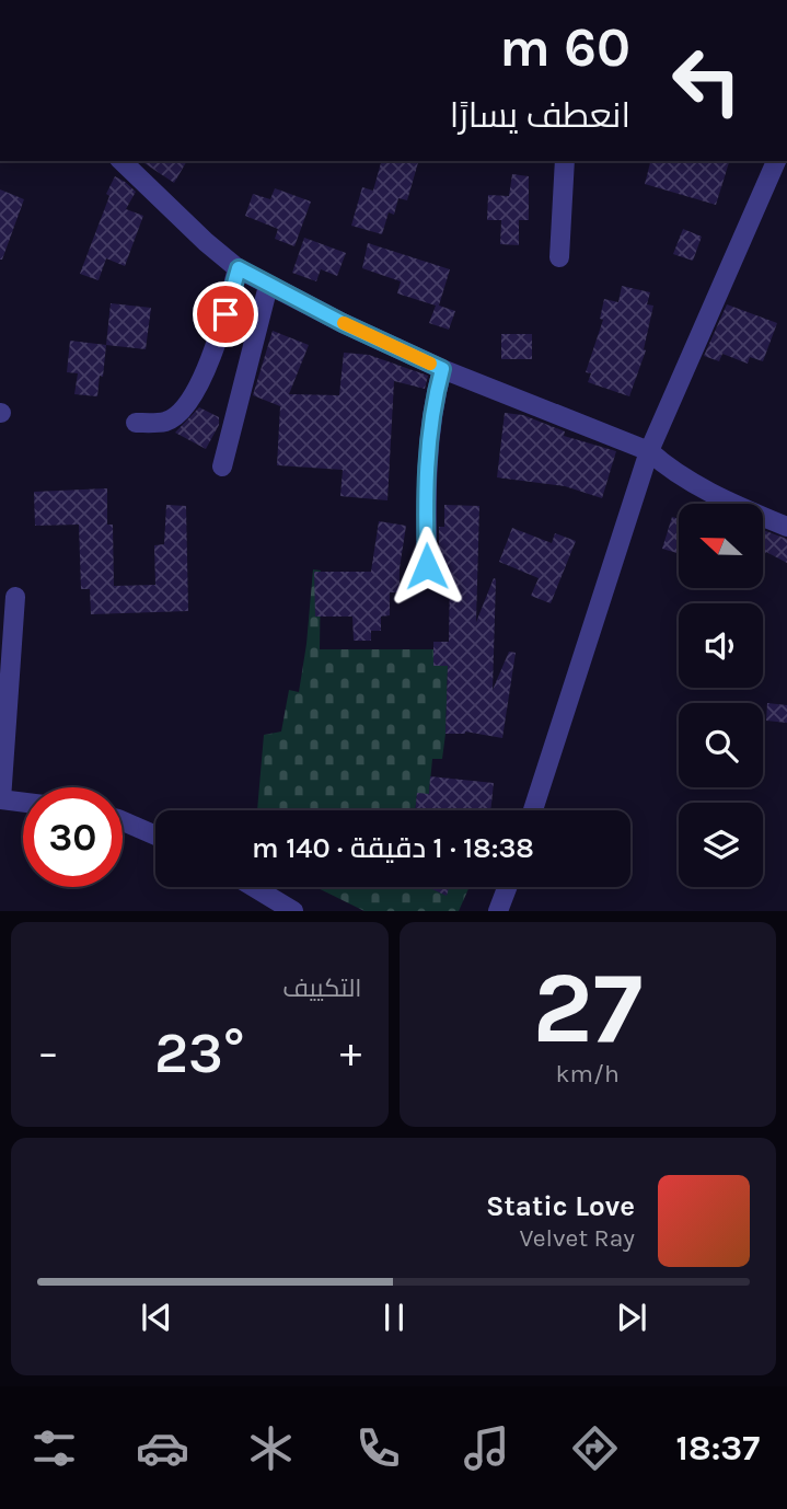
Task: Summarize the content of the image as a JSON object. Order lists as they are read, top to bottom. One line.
{"north":"left","page":{"turn":["60 m","انعطف يسارًا"],"limit":"30","trip":"18:38 · 1 دقيقة · 140 m","tile":[["27","km/h"],"التكييف"],"heat":["−","23°","+"],"song":["Static Love","Velvet Ray"],"tabs":"18:37"}}
